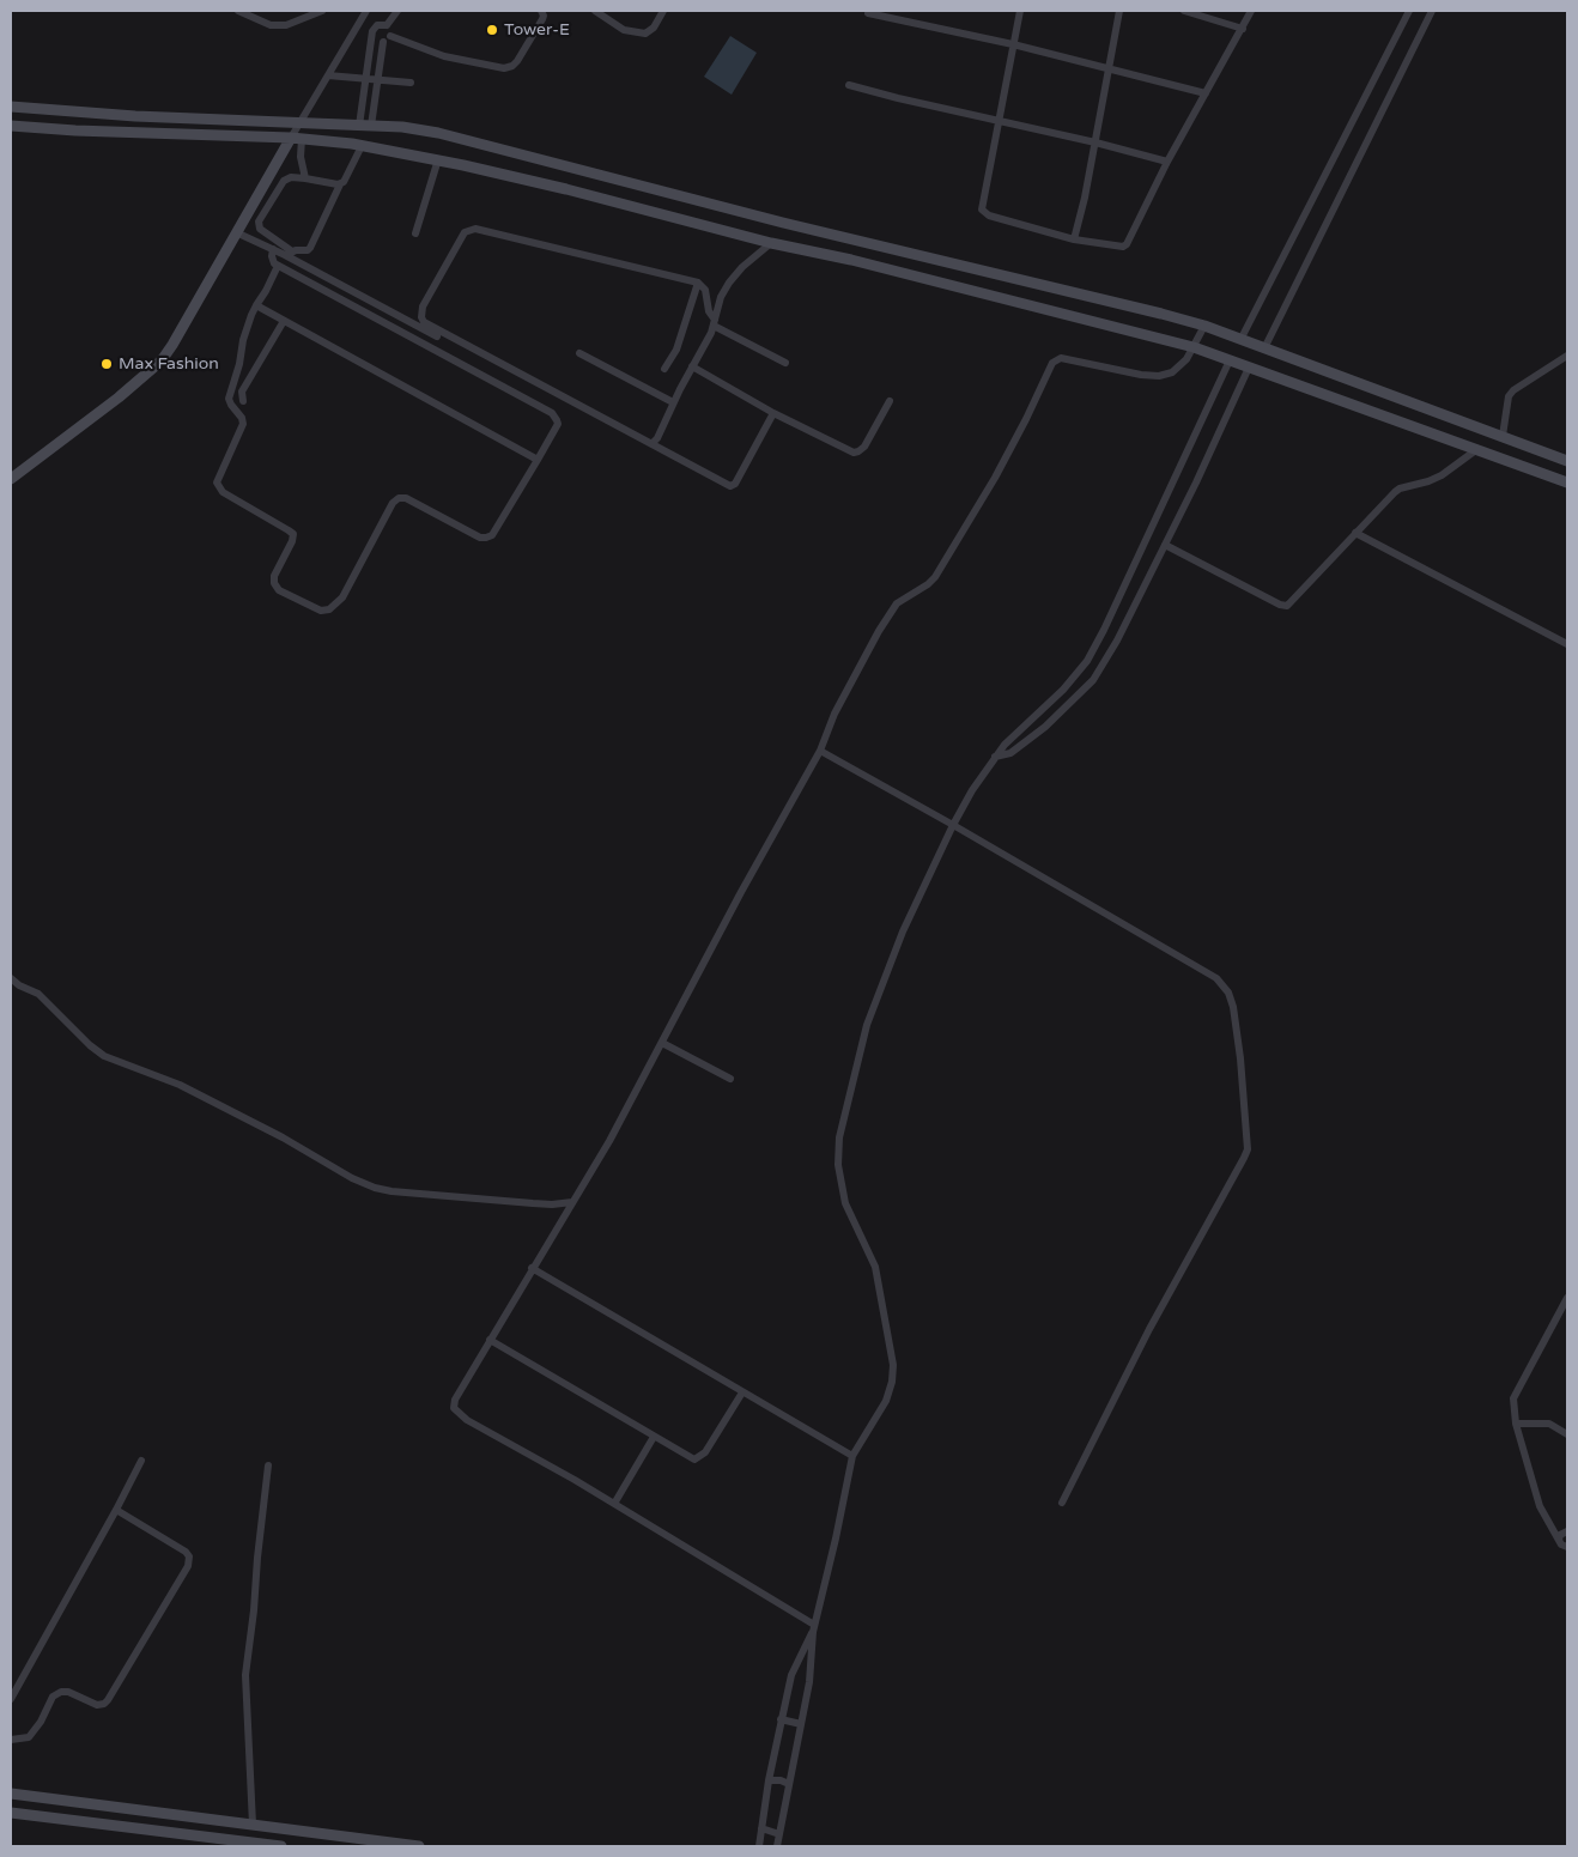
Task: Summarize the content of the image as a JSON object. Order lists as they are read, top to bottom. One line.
{"places":["Tower-E","Max Fashion"]}
